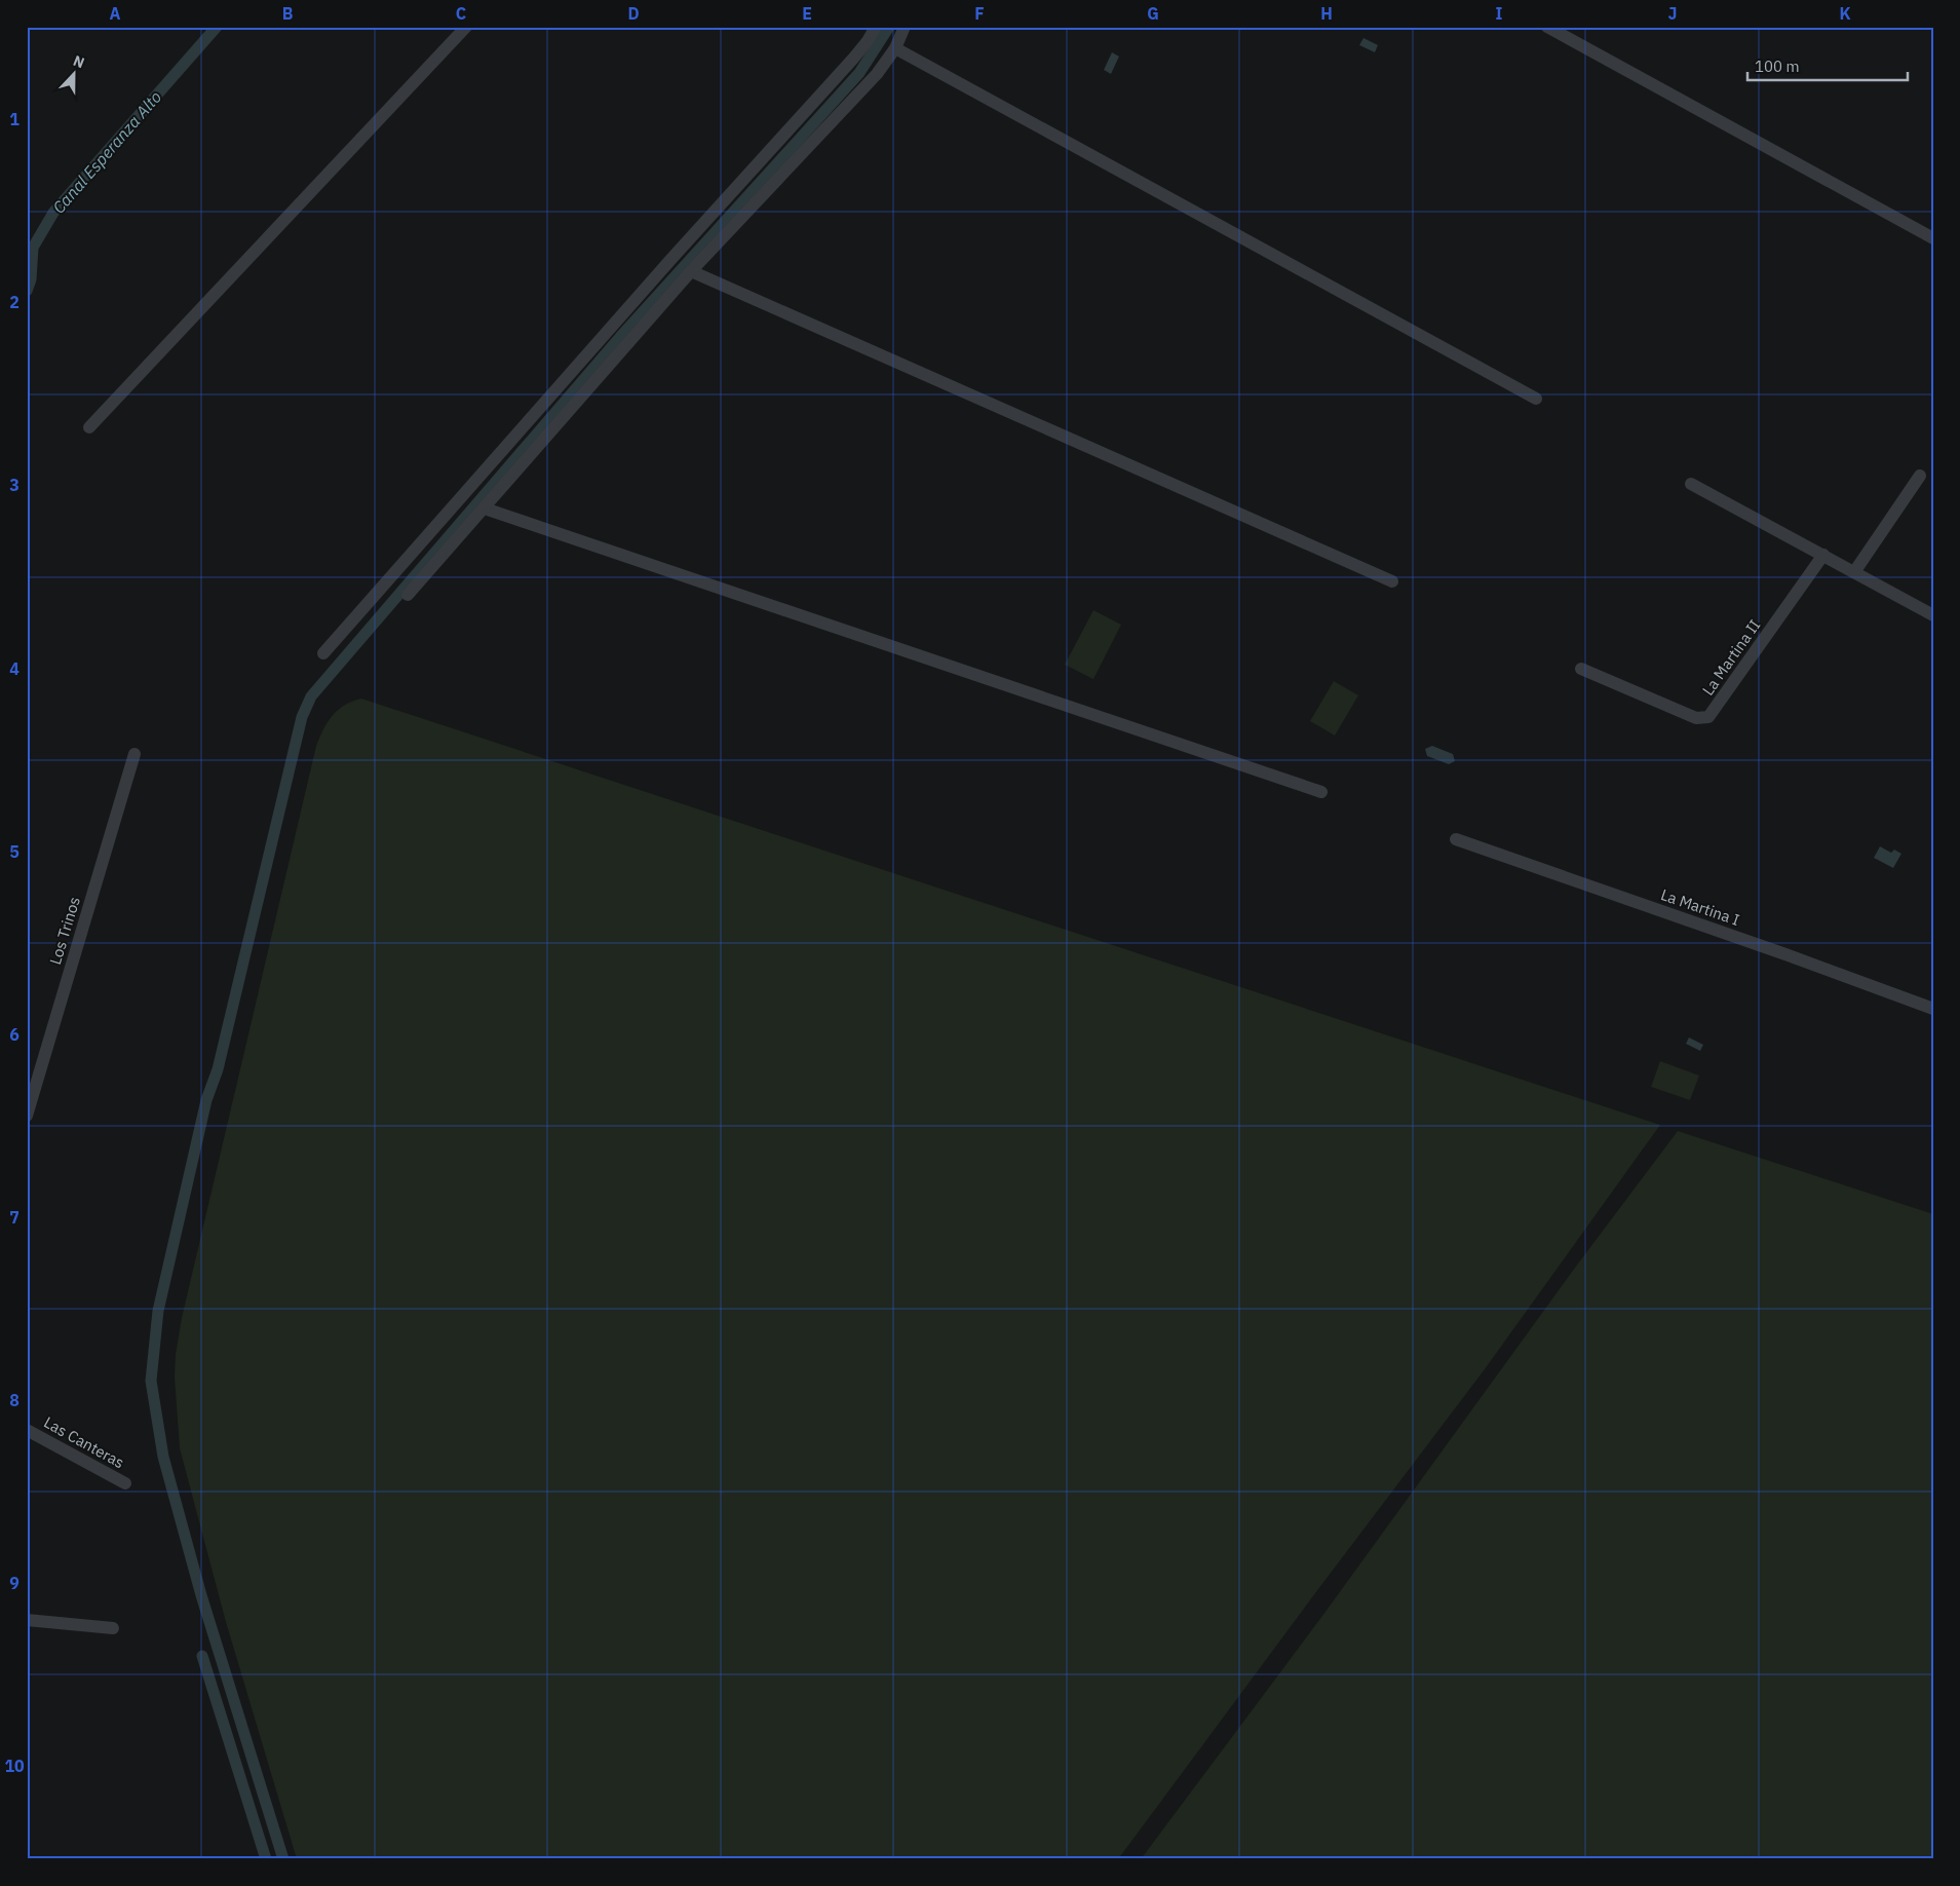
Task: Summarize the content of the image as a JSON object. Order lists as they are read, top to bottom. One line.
{"streets":{"street":["La Martina II","La Martina I","Los Trinos","Las Canteras"]},"water":["Canal Esperanza Alto"],"scale_bar":"100 m","north":"top","grid":{"columns":["A","B","C","D","E","F","G","H","I","J","K"],"rows":["1","2","3","4","5","6","7","8","9","10"]}}
